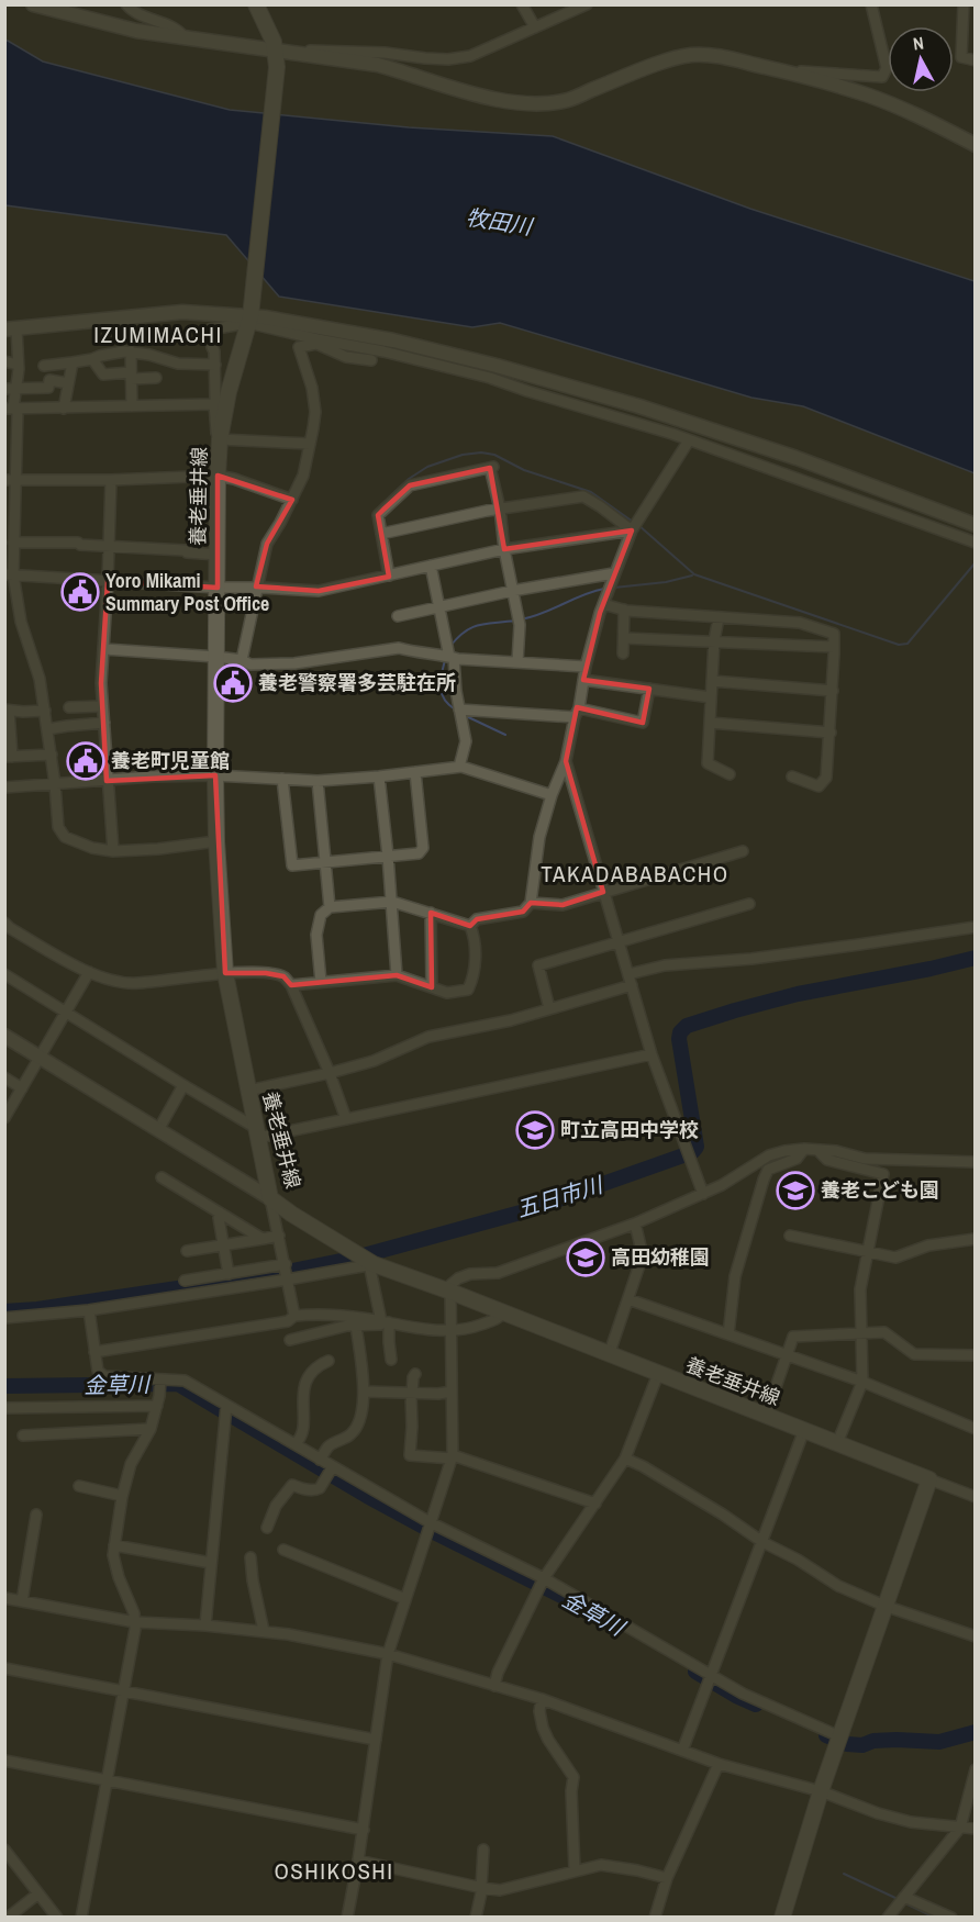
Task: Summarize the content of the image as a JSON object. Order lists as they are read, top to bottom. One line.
{"streets":{"main road":["養老垂井線"]},"districts":["IZUMIMACHI","TAKADABABACHO","OSHIKOSHI"],"water":["牧田川","五日市川","金草川"],"places":{"public building":["Yoro Mikami Summary Post Office","養老警察署多芸駐在所","養老町児童館"],"school or university":["町立高田中学校","養老こども園","高田幼稚園"]},"north":"top"}
